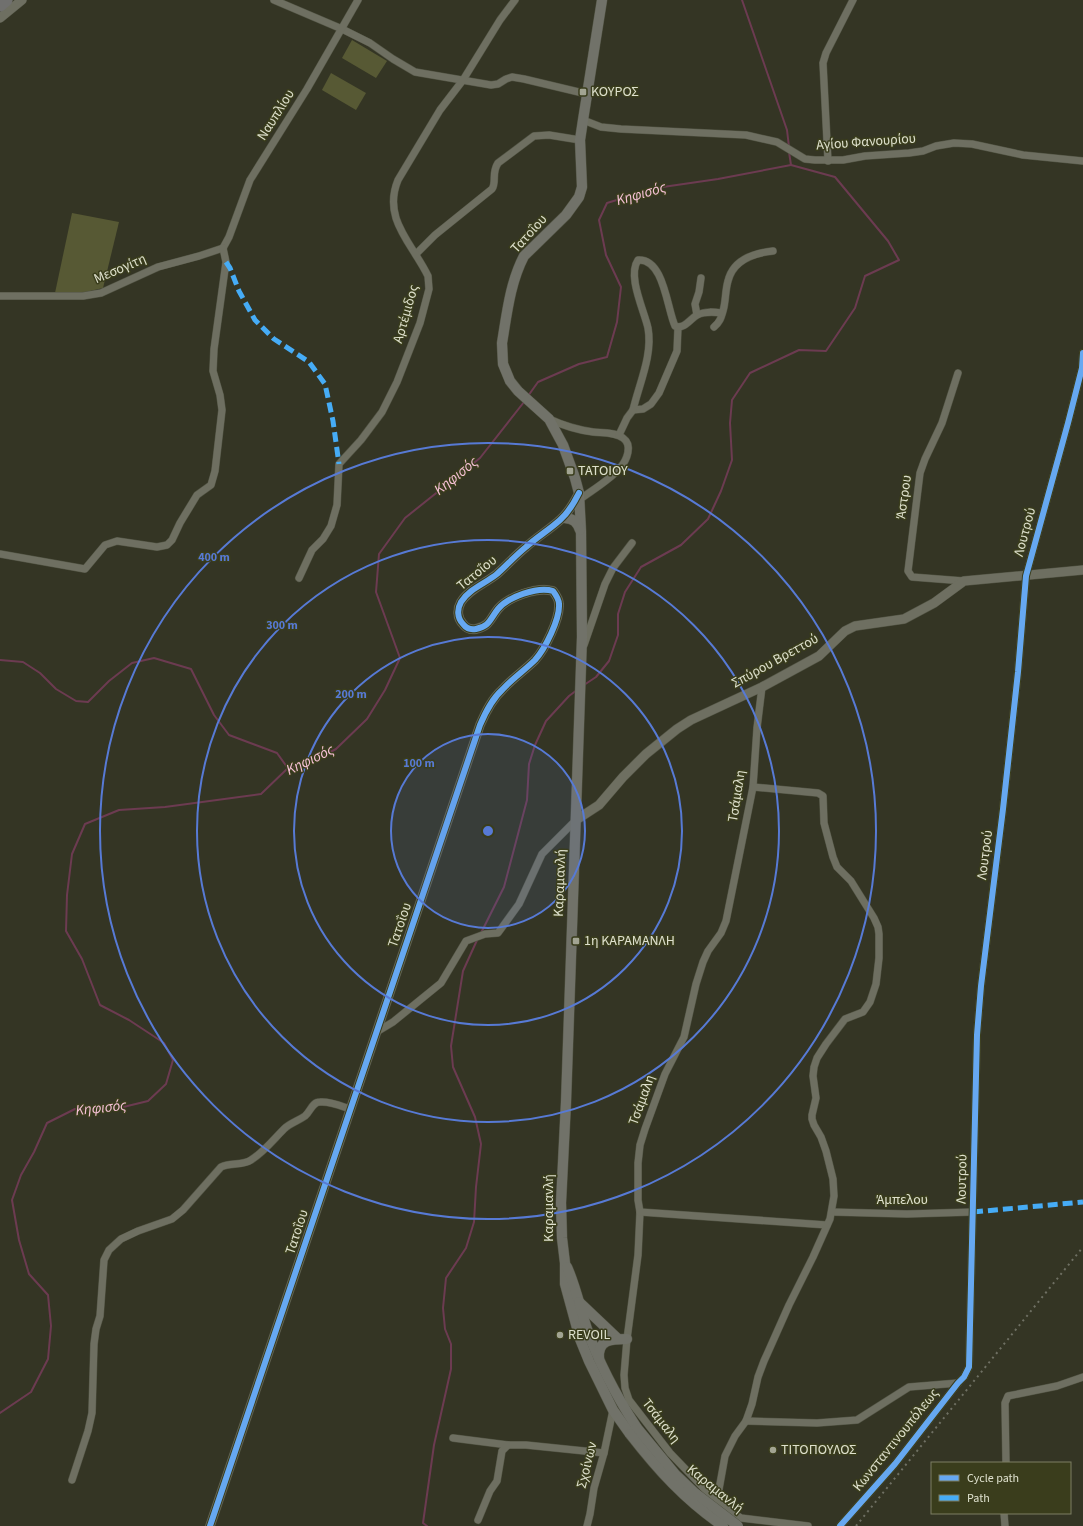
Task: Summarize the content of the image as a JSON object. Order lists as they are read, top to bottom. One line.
{"streets":{"main road":["Τατοΐου","Καραμανλή"],"street":["Ναυπλίου","Αγίου Φανουρίου","Μεσογίτη","Αρτέμιδος","Άστρου","Λουτρού","Σπύρου Βρεττού","Τσάμαλη","Άμπελου","Κωνσταντινουπόλεως","Σχοίνων"]},"crossings":[["Ναυπλίου","Μεσογίτη"],["Αγίου Φανουρίου","Τατοΐου"],["Τατοΐου","Καραμανλή"],["Άστρου","Σπύρου Βρεττού"],["Λουτρού","Άμπελου"],["Λουτρού","Κωνσταντινουπόλεως"],["Σπύρου Βρεττού","Τσάμαλη"],["Σπύρου Βρεττού","Καραμανλή"],["Καραμανλή","Σχοίνων"]],"water":["Κηφισός"],"places":{"transit":["ΚΟΥΡΟΣ","ΤΑΤΟΙΟΥ","1η ΚΑΡΑΜΑΝΛΗ"],"other":["REVOIL","ΤΙΤΟΠΟΥΛΟΣ"]},"legend":["Cycle path","Path"],"rings":["400 m","300 m","200 m","100 m"]}
